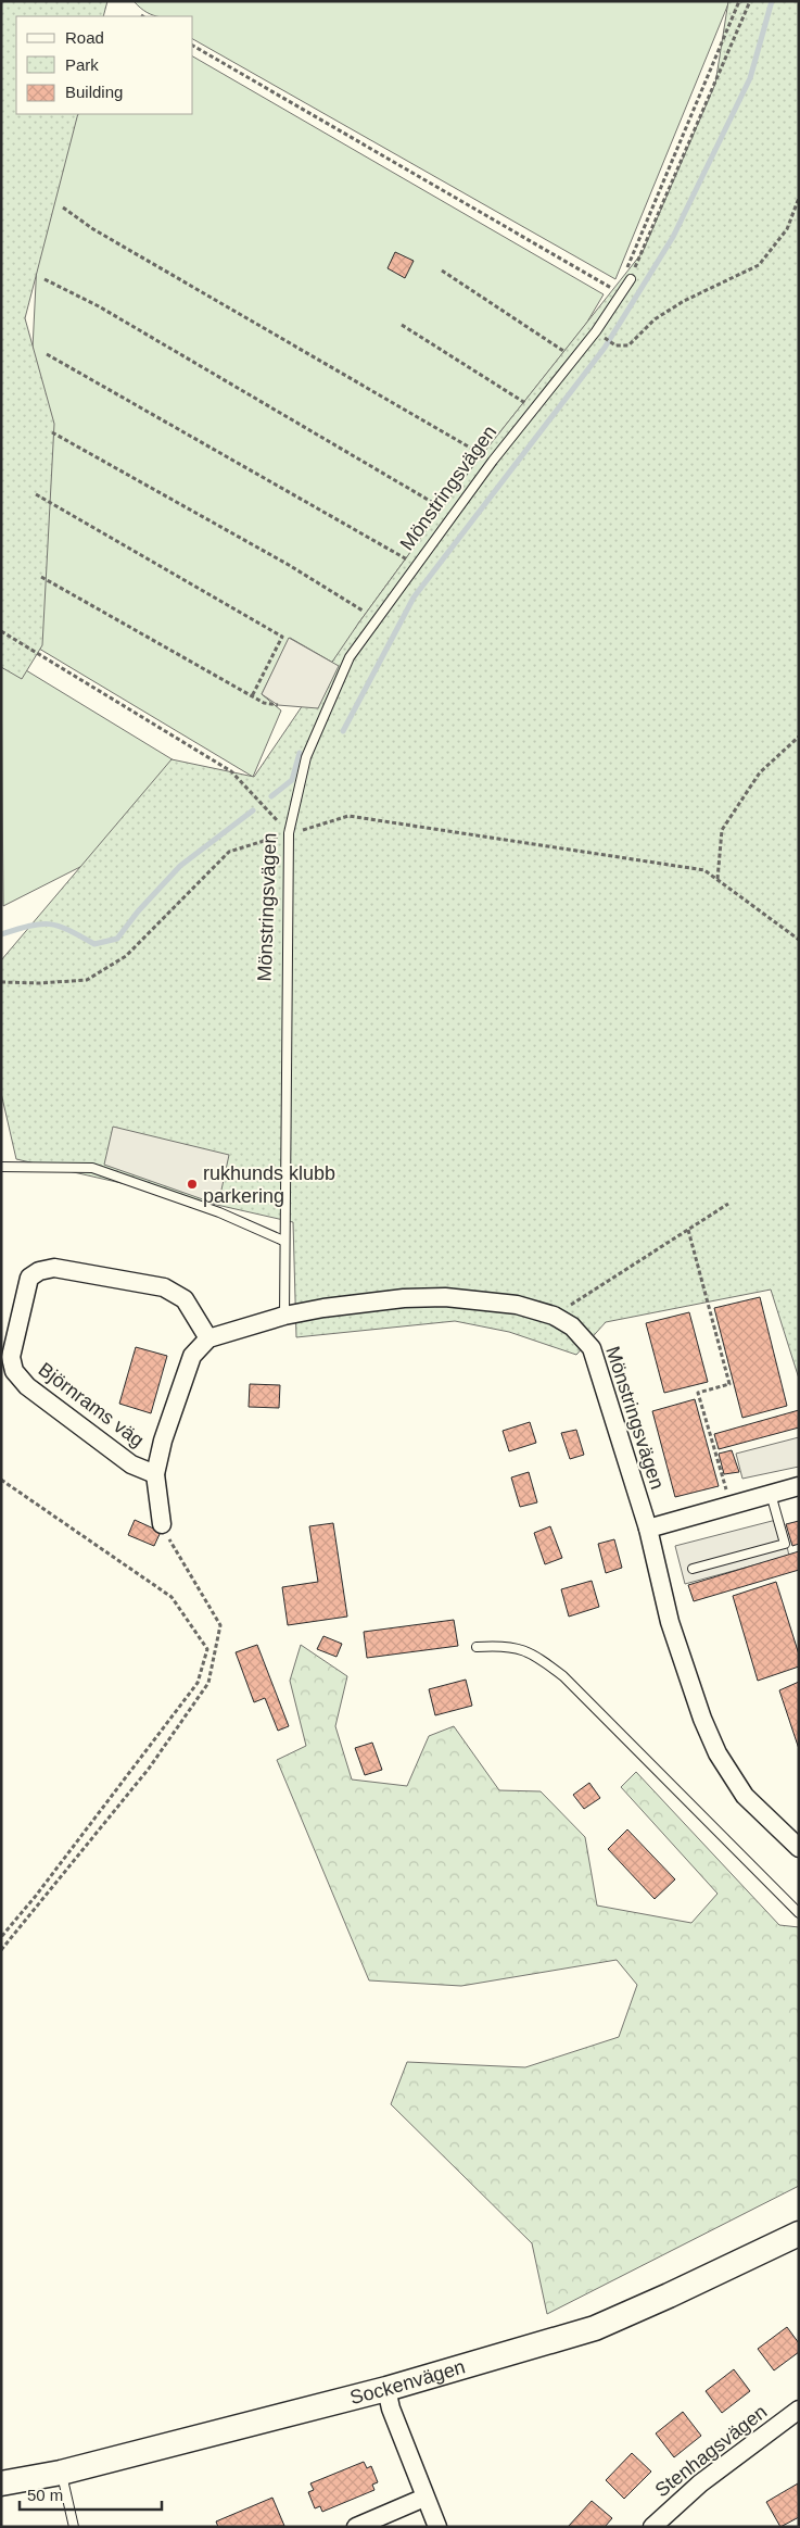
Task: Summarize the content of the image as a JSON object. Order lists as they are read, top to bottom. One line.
{"streets":{"street":["Mönstringsvägen","Björnrams väg","Sockenvägen","Stenhagsvägen"]},"crossings":[["Mönstringsvägen","Björnrams väg"]],"places":["rukhunds klubb parkering"],"legend":["Road","Park","Building"],"scale_bar":"50 m"}
